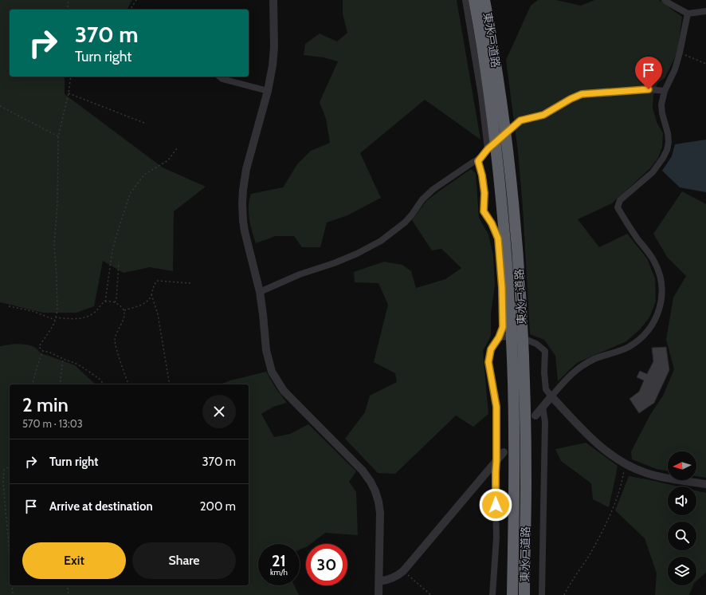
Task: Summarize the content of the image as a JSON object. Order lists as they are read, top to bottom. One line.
{"streets":{"highway":["東水戸道路"]},"north":"left","page":{"turn":["370 m","Turn right"],"heading":["2 min","570 m · 13:03"],"list":[{"name":"Turn right","value":"370 m"},{"name":"Arrive at destination","value":"200 m"}],"buttons":["Exit","Share"],"speed":"21 km/h","limit":"30"}}
